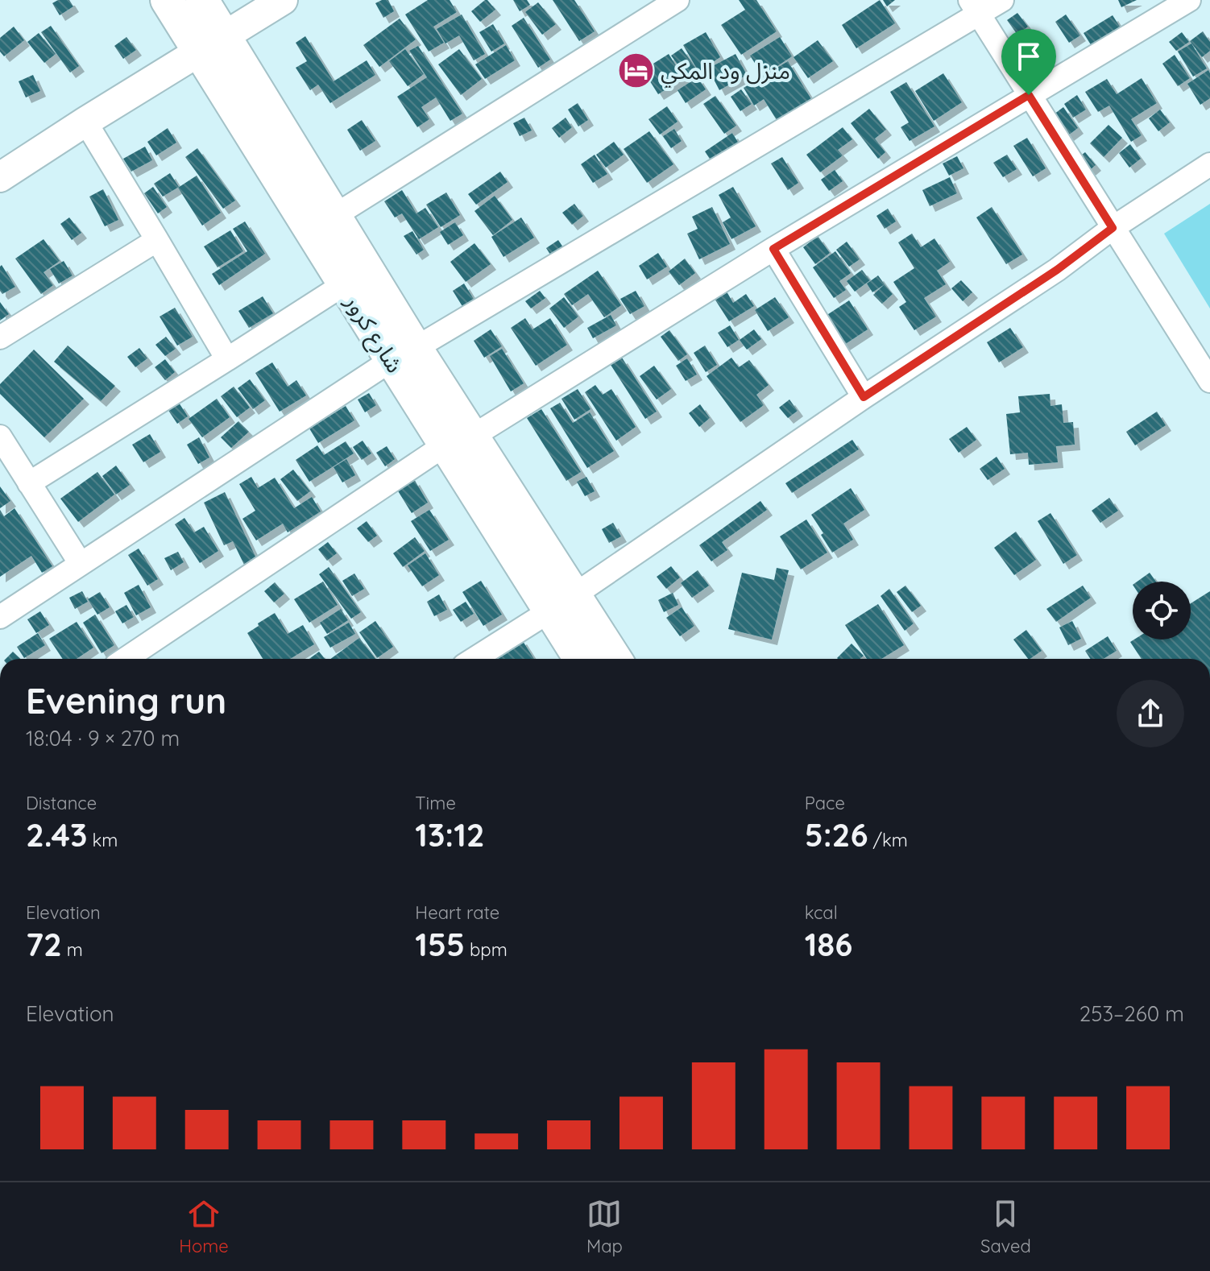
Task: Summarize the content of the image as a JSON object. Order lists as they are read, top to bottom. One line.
{"streets":{"main road":["شارع كرور"]},"places":{"hotel":["منزل ود المكي"]},"page":{"heading":["Evening run","18:04 · 9 × 270 m"],"stats":[["Distance","2.43 km"],["Time","13:12"],["Pace","5:26 /km"],["Elevation","72 m"],["Heart rate","155 bpm"],["kcal","186"]],"chart":["Elevation","253–260 m"],"tabs":["Home","Map","Saved"]}}
